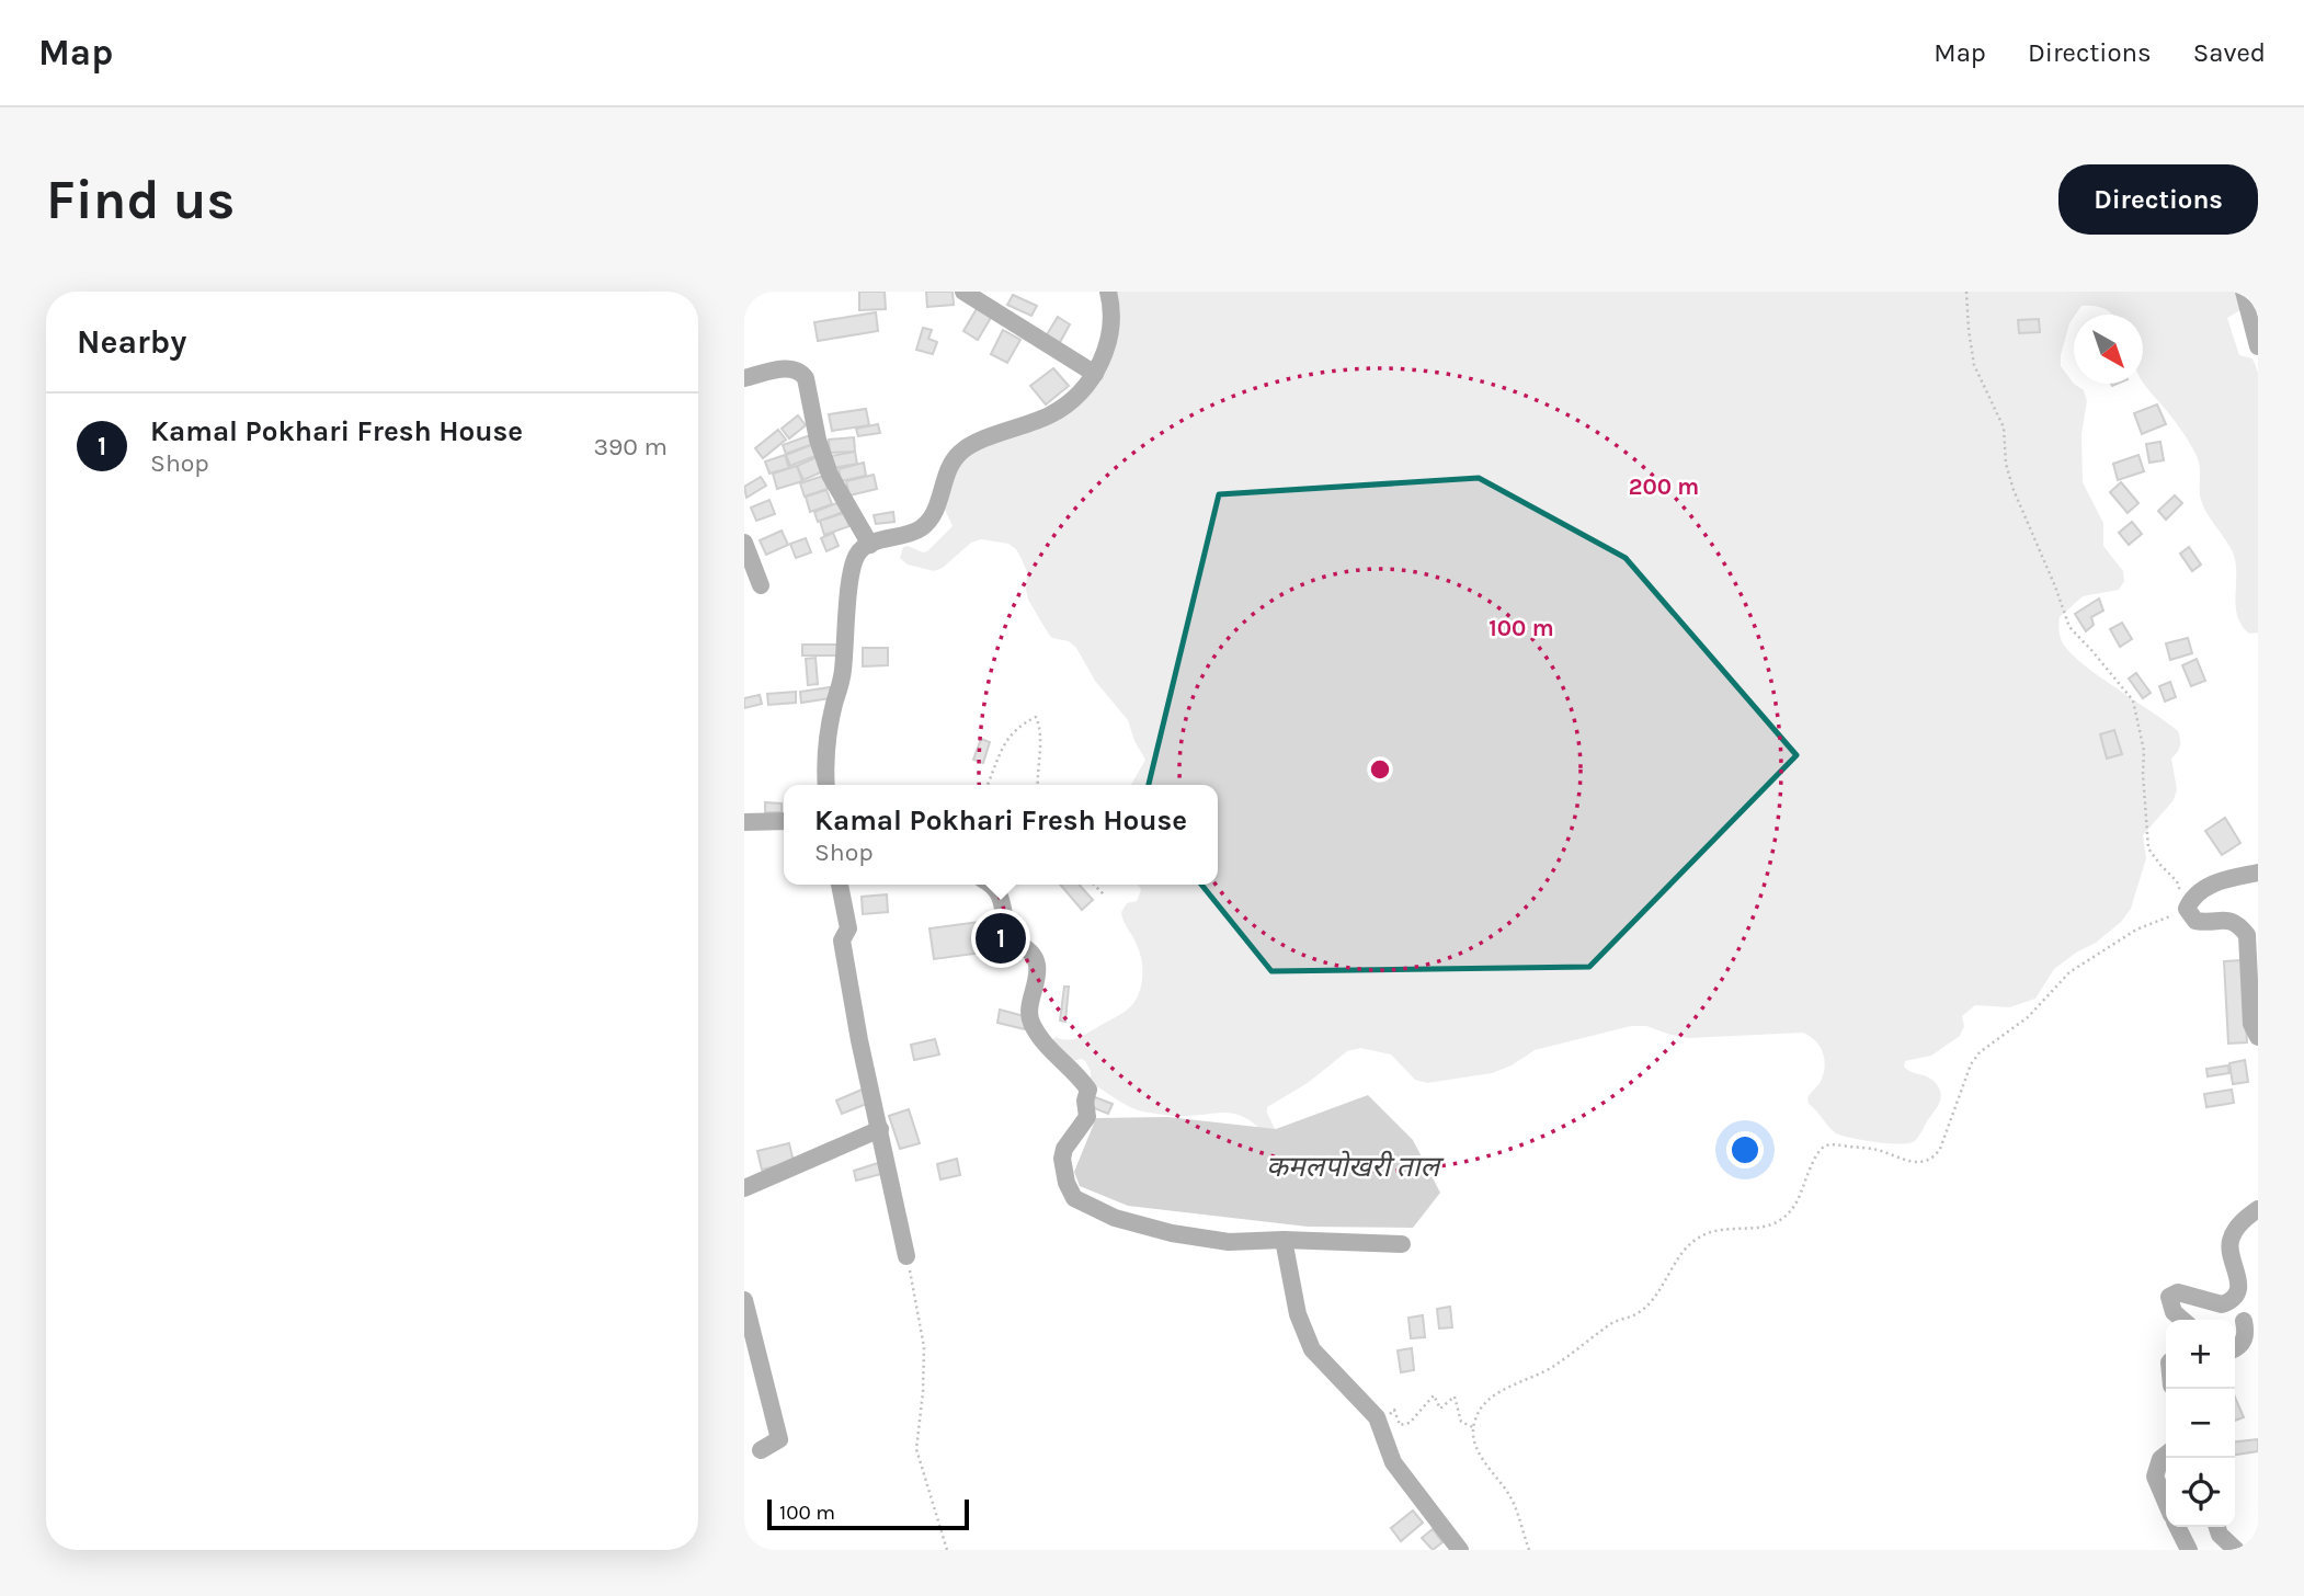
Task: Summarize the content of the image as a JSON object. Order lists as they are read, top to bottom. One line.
{"water":["कमलपोखरी ताल"],"scale_bar":"100 m","north":"bottom right","page":{"header":"Map","nav":["Map","Directions","Saved"],"buttons":"Directions","title":"Find us","heading":"Nearby","list":[{"mark":"1","name":"Kamal Pokhari Fresh House","note":"Shop","value":"390 m"}],"popup":["Kamal Pokhari Fresh House","Shop"],"pins":"1","map_buttons":["+","−"],"scale":"100 m"},"rings":["200 m","100 m"]}
